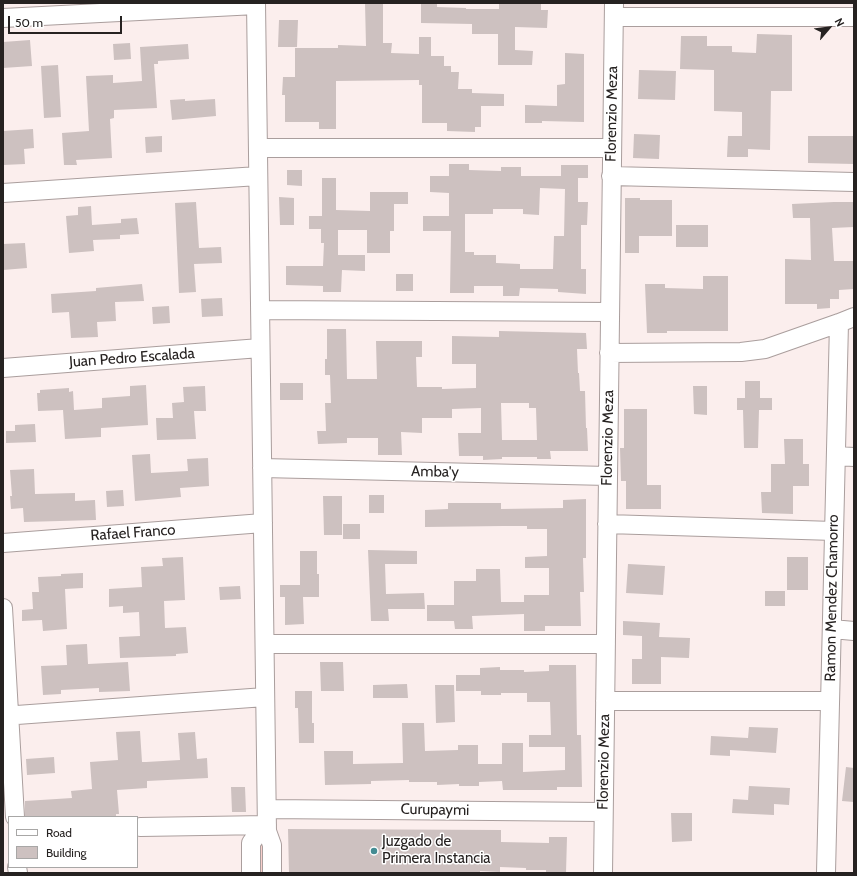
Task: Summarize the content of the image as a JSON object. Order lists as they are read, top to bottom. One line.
{"streets":{"street":["Florenzio Meza","Juan Pedro Escalada","Amba'y","Rafael Franco","Ramon Mendez Chamorro","Curupaymi"]},"crossings":[["Florenzio Meza","Amba'y"],["Florenzio Meza","Curupaymi"]],"places":["Juzgado de Primera Instancia"],"legend":["Road","Building"],"scale_bar":"50 m","north":"top right"}
